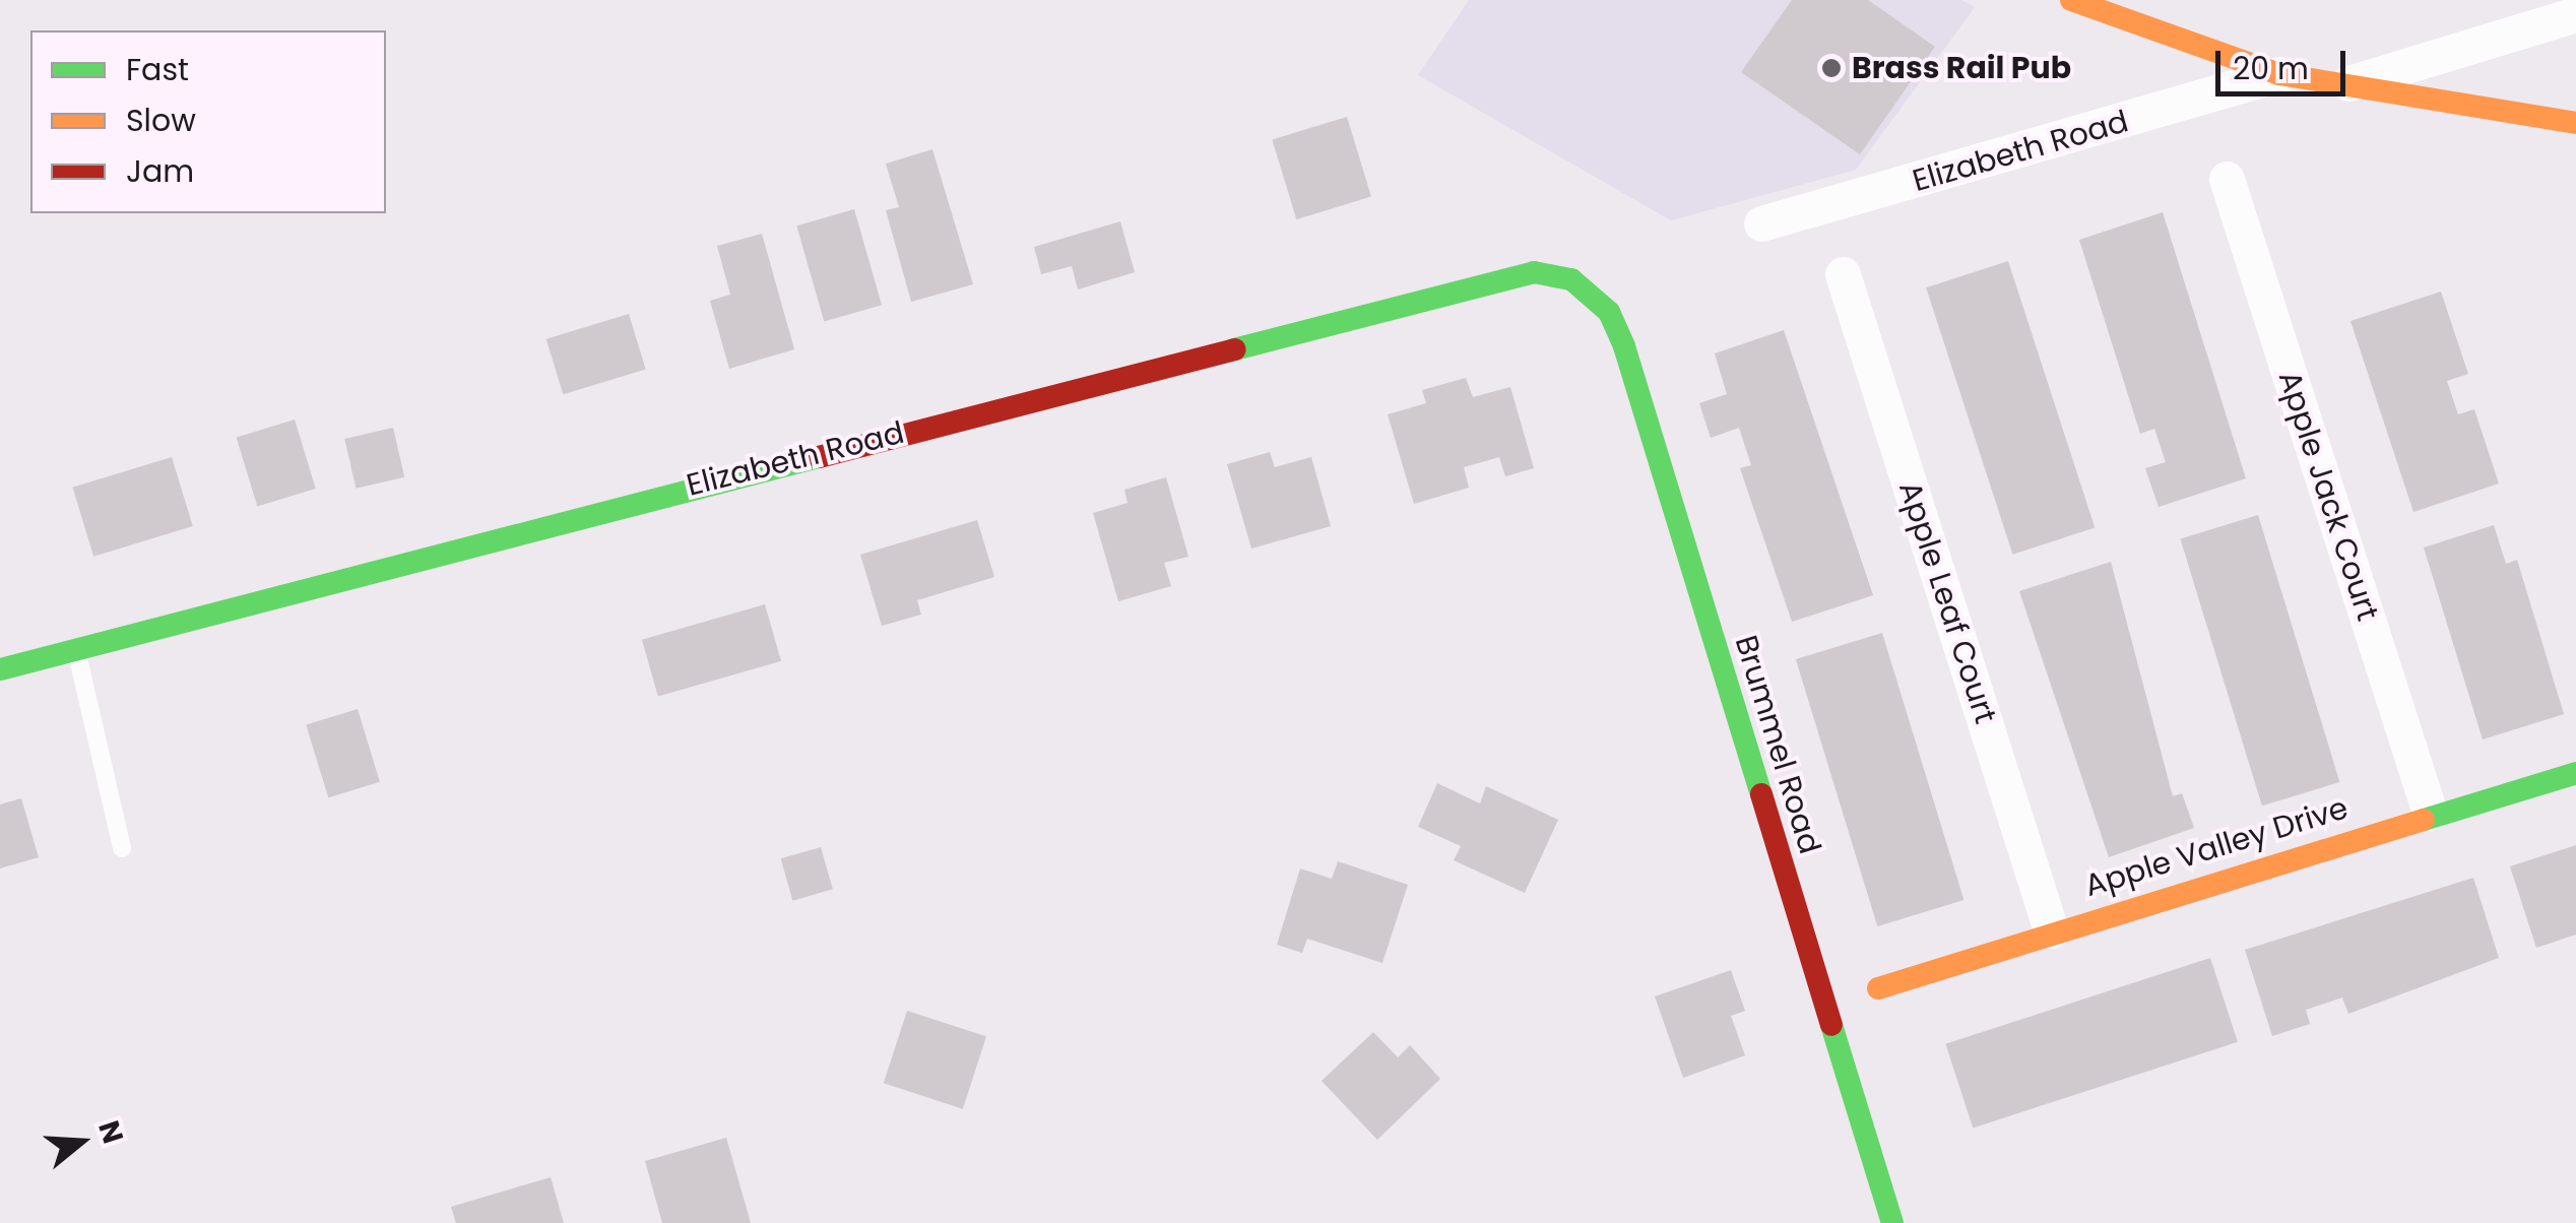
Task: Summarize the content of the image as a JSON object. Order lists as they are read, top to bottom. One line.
{"streets":{"street":["Elizabeth Road","Apple Jack Court","Apple Leaf Court","Brummel Road","Apple Valley Drive"]},"crossings":[["Elizabeth Road","Brummel Road"],["Apple Jack Court","Apple Valley Drive"],["Apple Leaf Court","Apple Valley Drive"]],"places":["Brass Rail Pub"],"legend":["Fast","Slow","Jam"],"scale_bar":"20 m","north":"right"}
